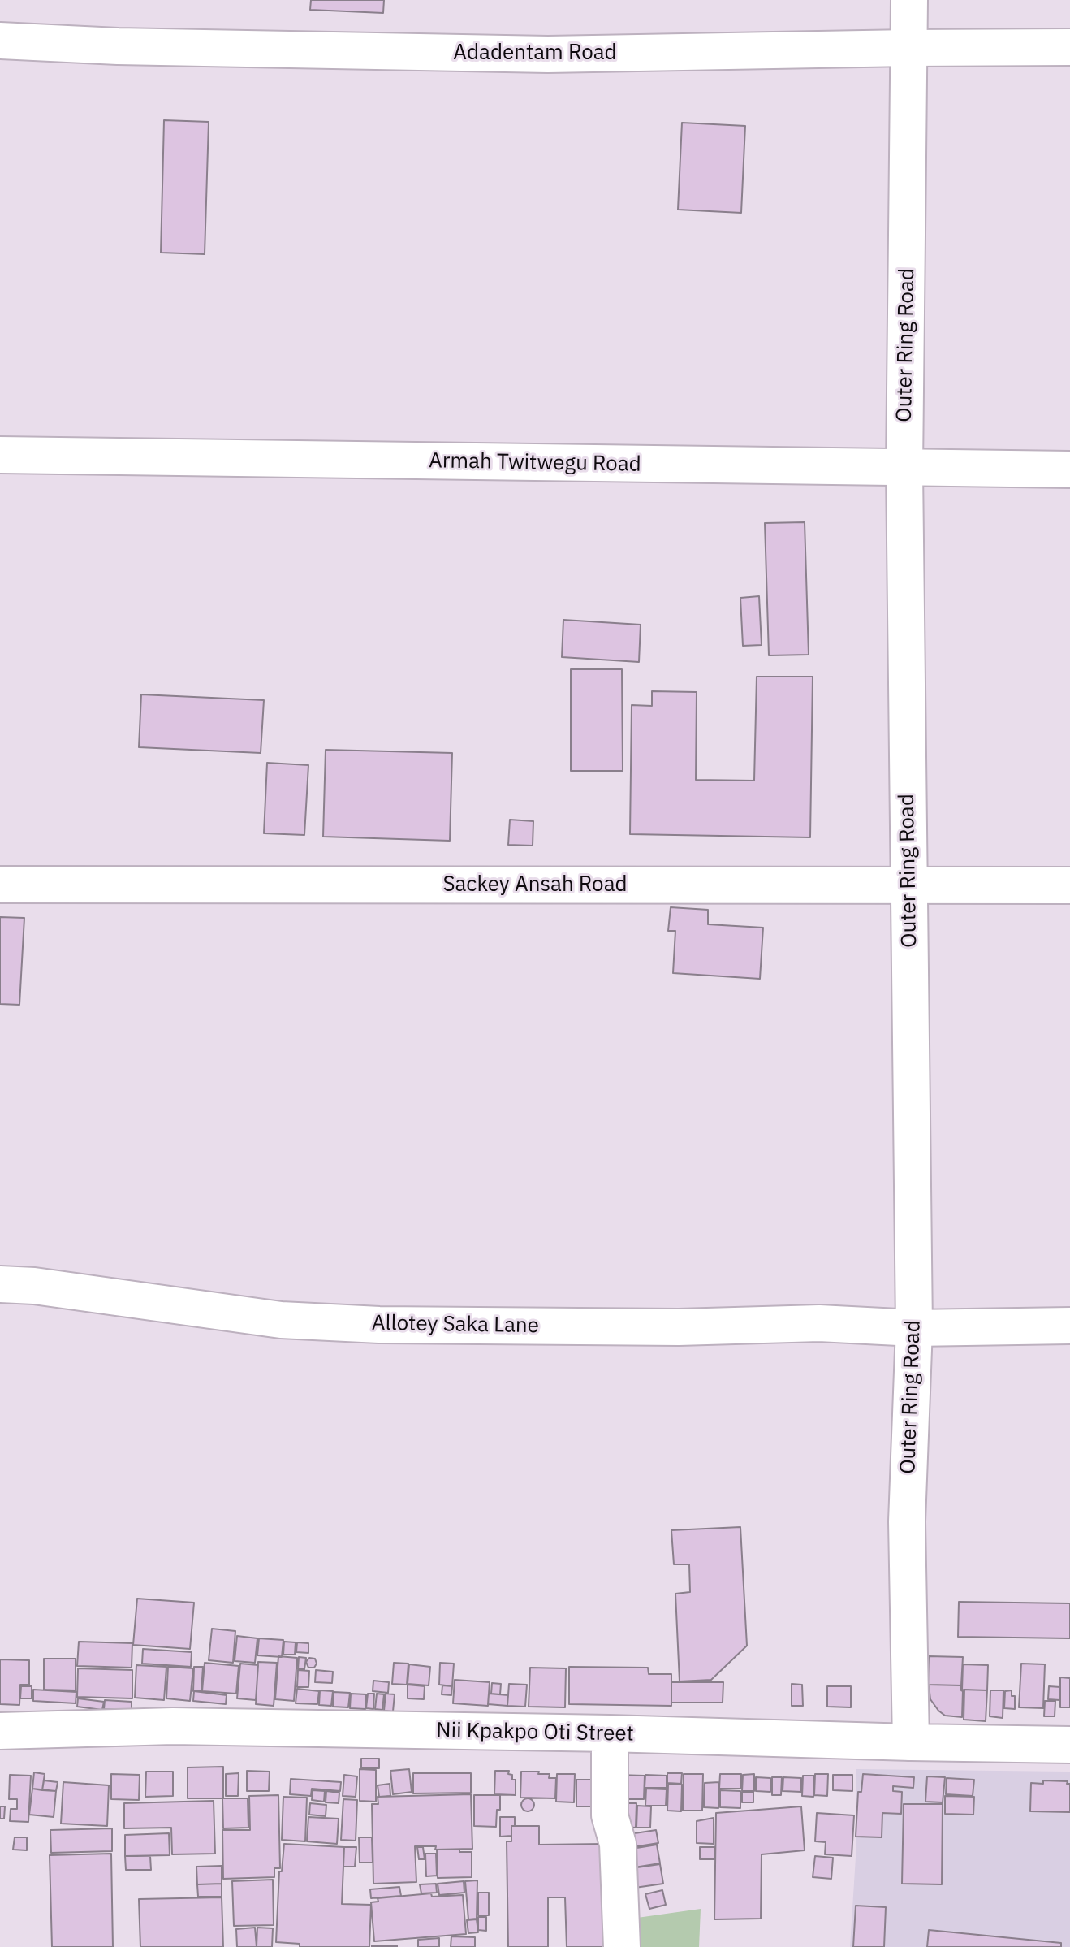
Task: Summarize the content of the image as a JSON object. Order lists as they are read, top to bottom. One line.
{"streets":{"street":["Adadentam Road","Outer Ring Road","Armah Twitwegu Road","Sackey Ansah Road","Allotey Saka Lane","Nii Kpakpo Oti Street"]},"crossings":[["Adadentam Road","Outer Ring Road"],["Outer Ring Road","Armah Twitwegu Road"],["Outer Ring Road","Sackey Ansah Road"],["Outer Ring Road","Allotey Saka Lane"],["Outer Ring Road","Nii Kpakpo Oti Street"]]}
